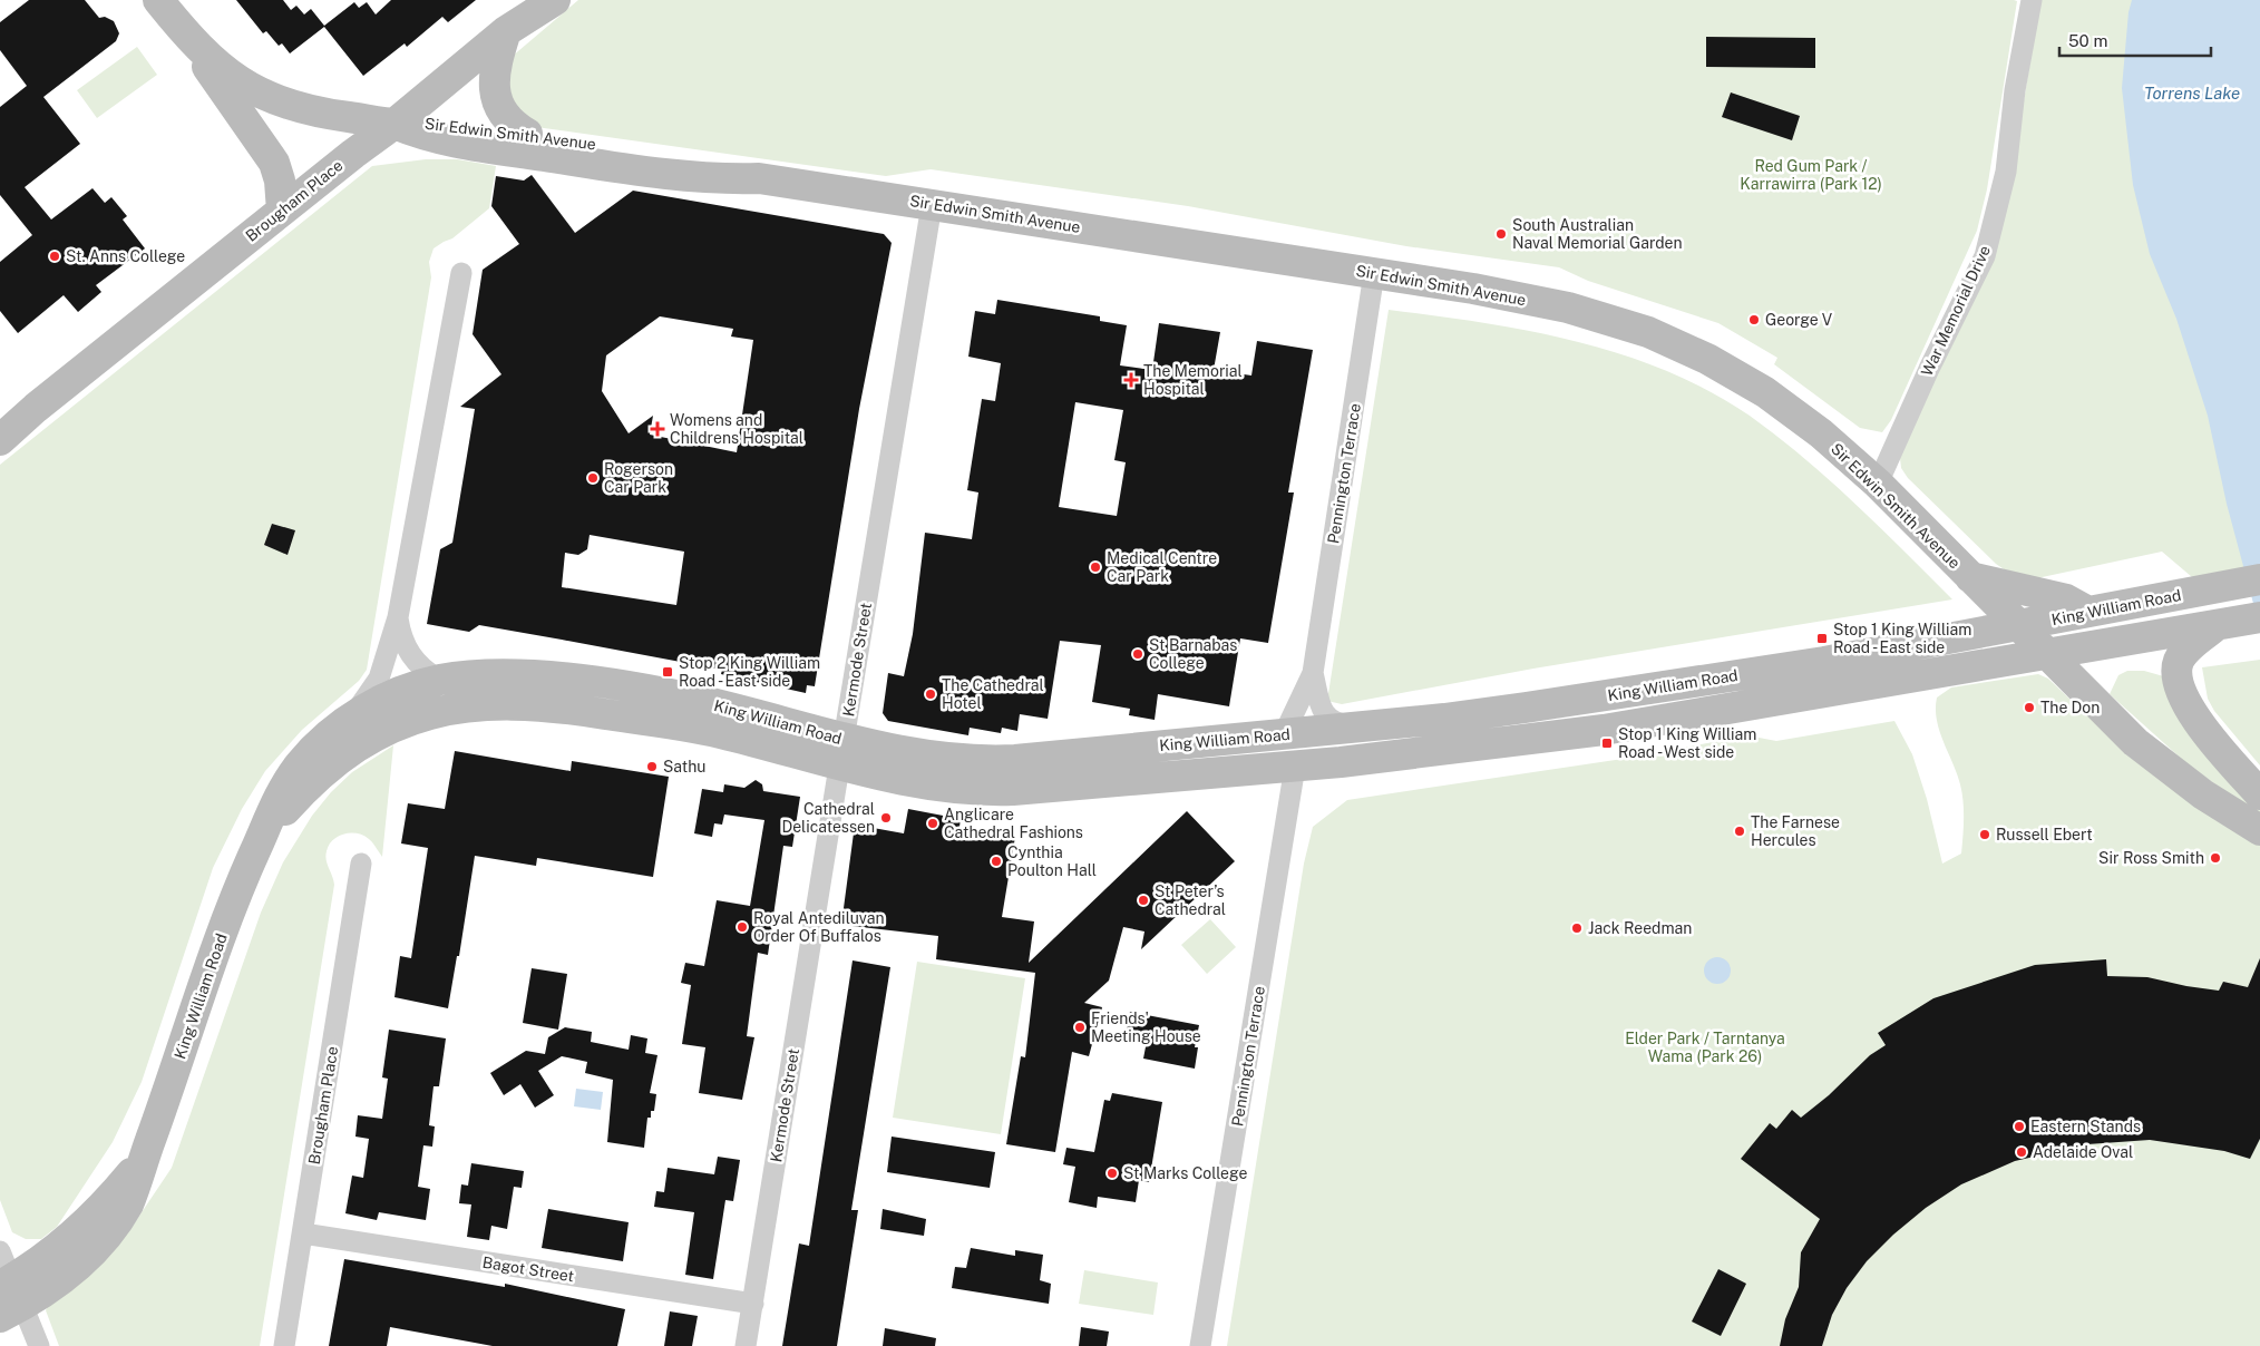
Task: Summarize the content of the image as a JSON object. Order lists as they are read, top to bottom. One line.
{"streets":{"main road":["Sir Edwin Smith Avenue","Brougham Place","King William Road"],"street":["War Memorial Drive","Pennington Terrace","Kermode Street","Bagot Street"]},"crossings":[["Sir Edwin Smith Avenue","Brougham Place"],["Sir Edwin Smith Avenue","War Memorial Drive"],["Sir Edwin Smith Avenue","Pennington Terrace"],["Sir Edwin Smith Avenue","King William Road"],["Sir Edwin Smith Avenue","Kermode Street"],["Brougham Place","Bagot Street"],["Pennington Terrace","King William Road"],["King William Road","Kermode Street"],["Kermode Street","Bagot Street"]],"water":["Torrens Lake"],"parks":["Red Gum Park / Karrawirra (Park 12)","Elder Park / Tarntanya Wama (Park 26)"],"places":{"other":["South Australian Naval Memorial Garden","St. Anns College","George V","Rogerson Car Park","Medical Centre Car Park","St Barnabas College","The Cathedral Hotel","The Don","Sathu","Cathedral Delicatessen","Anglicare Cathedral Fashions","The Farnese Hercules","Russell Ebert","Sir Ross Smith","Cynthia Poulton Hall","St Peter’s Cathedral","Royal Antediluvan Order Of Buffalos","Jack Reedman","Friends' Meeting House","Eastern Stands","Adelaide Oval","St Marks College"],"health":["The Memorial Hospital","Womens and Childrens Hospital"],"transit":["Stop 1 King William Road - East side","Stop 2 King William Road - East side","Stop 1 King William Road - West side"]},"scale_bar":"50 m"}
